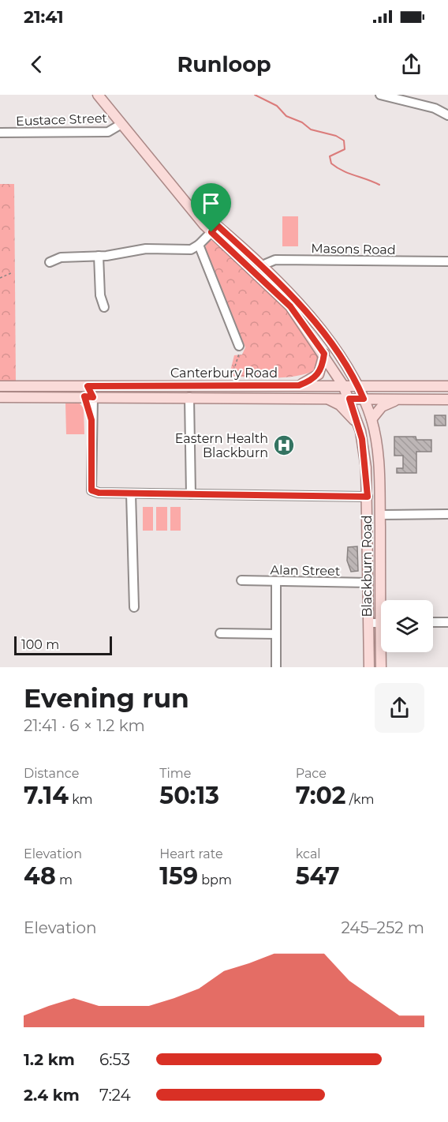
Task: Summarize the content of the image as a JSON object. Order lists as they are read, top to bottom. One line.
{"streets":{"main road":["Canterbury Road","Blackburn Road"],"street":["Eustace Street","Masons Road","Alan Street"]},"crossings":[["Eustace Street","Blackburn Road"],["Masons Road","Blackburn Road"],["Canterbury Road","Blackburn Road"],["Blackburn Road","Alan Street"]],"places":{"hospital":["Eastern Health Blackburn"]},"scale_bar":"100 m","page":{"status":"21:41","header":"Runloop","scale":"100 m","heading":["Evening run","21:41 · 6 × 1.2 km"],"stats":[["Distance","7.14 km"],["Time","50:13"],["Pace","7:02 /km"],["Elevation","48 m"],["Heart rate","159 bpm"],["kcal","547"]],"chart":["Elevation","245–252 m"],"list":[{"name":"1.2 km","note":"6:53"},{"name":"2.4 km","note":"7:24"}]}}
